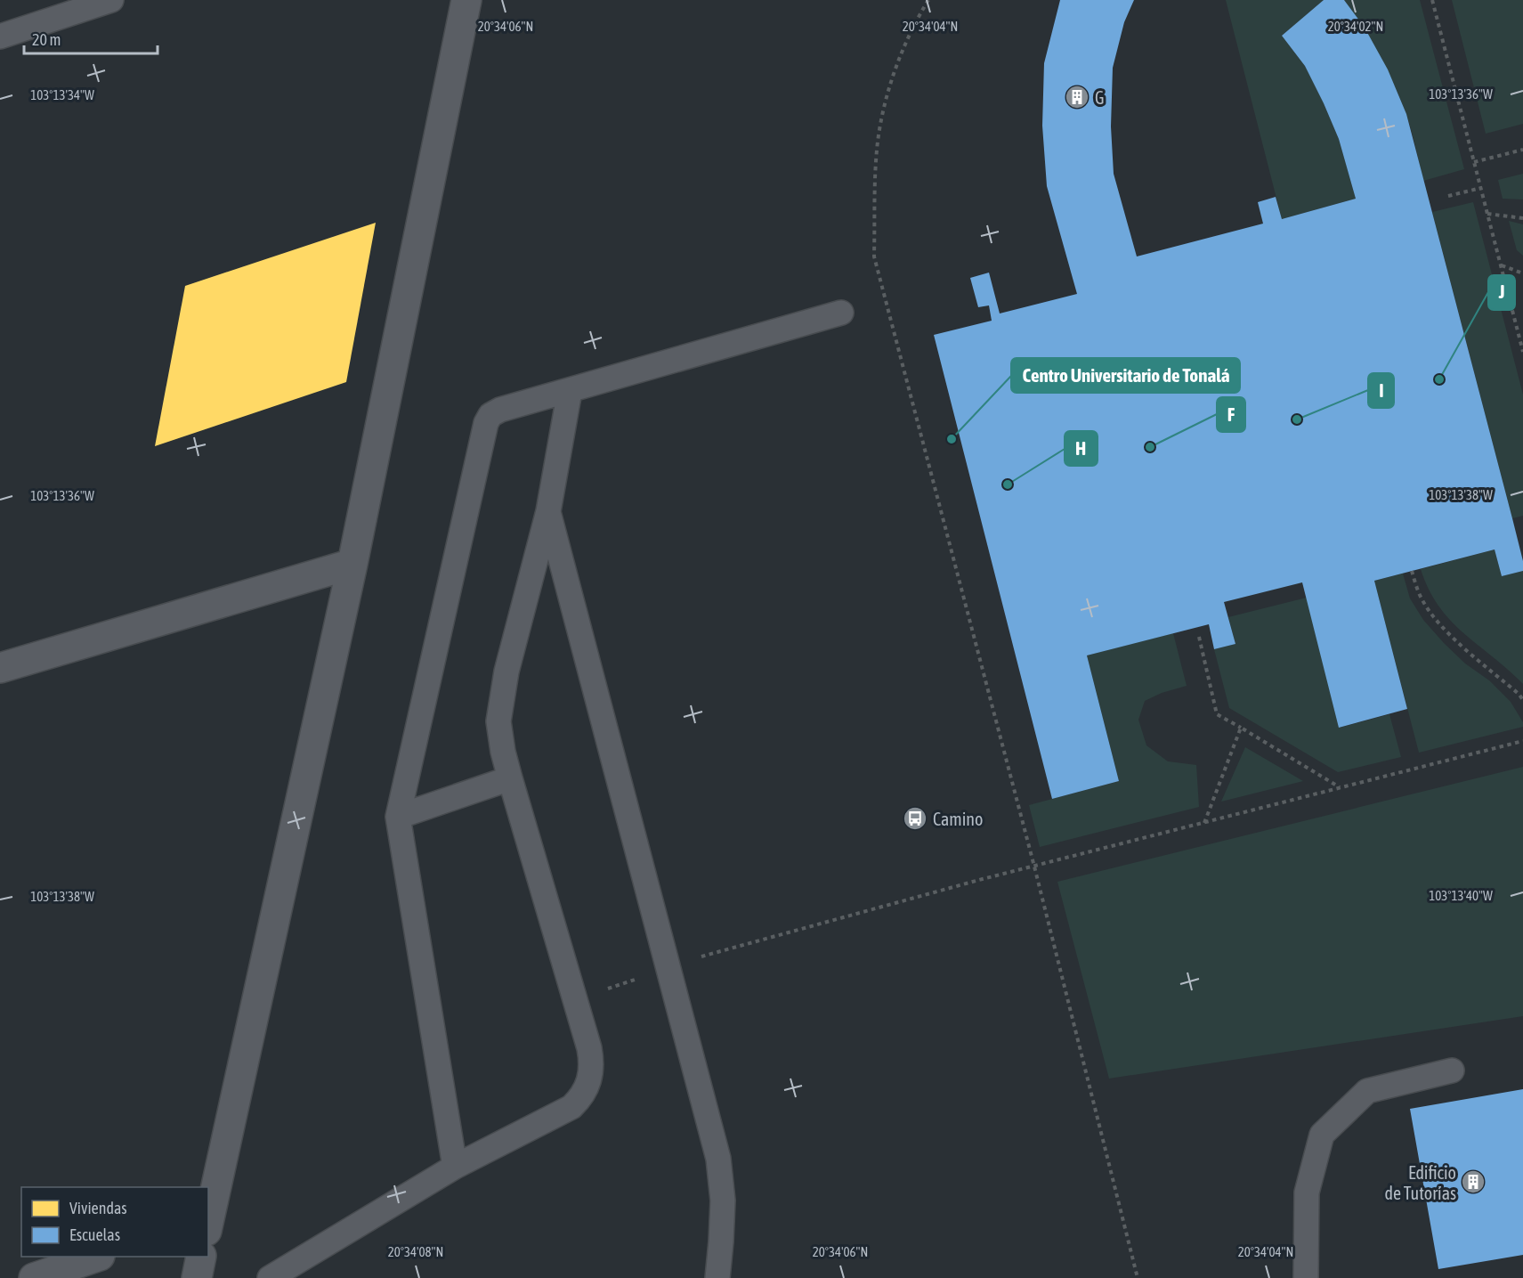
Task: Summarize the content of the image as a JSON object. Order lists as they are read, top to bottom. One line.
{"places":{"building":["G","Edificio de Tutorías"],"other":["J","I","Centro Universitario de Tonalá","F","H"],"bus stop":["Camino"]},"legend":["Viviendas","Escuelas"],"scale_bar":"20 m","coordinates":["20°34'06\"N","20°34'04\"N","20°34'02\"N","103°13'36\"W","103°13'34\"W","103°13'38\"W","103°13'40\"W","20°34'08\"N"]}
